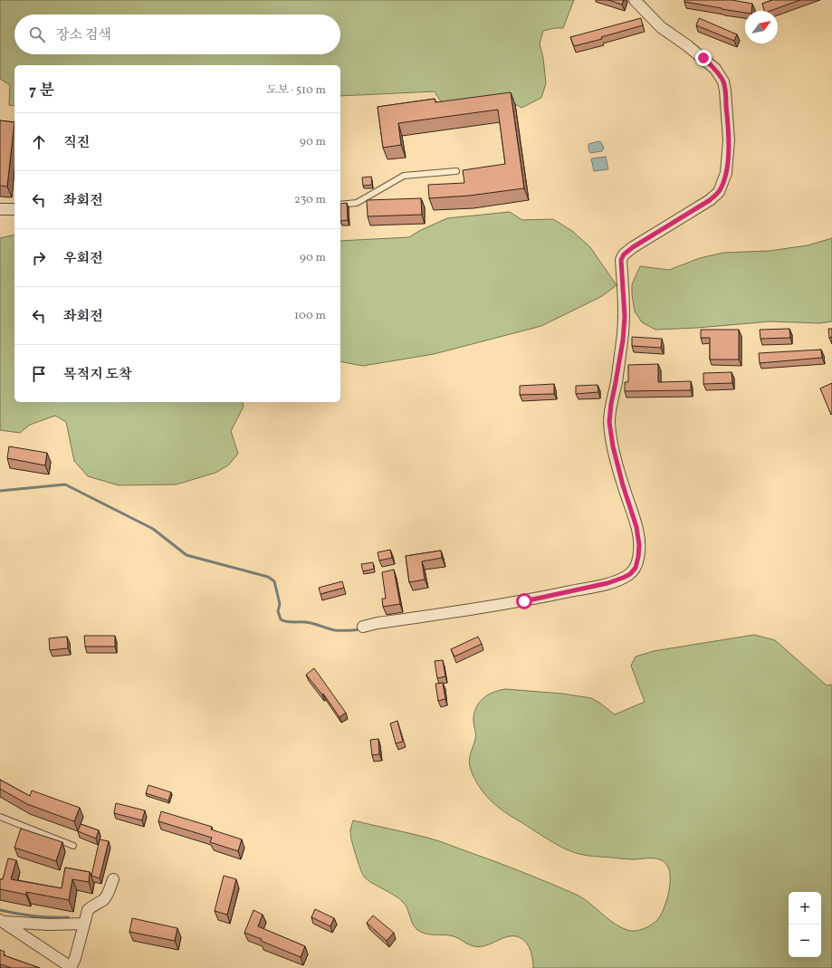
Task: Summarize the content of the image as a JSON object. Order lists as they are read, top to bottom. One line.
{"north":"top right","page":{"search":"장소 검색","heading":["7 분","도보 · 510 m"],"list":[["직진","90 m"],["좌회전","230 m"],["우회전","90 m"],["좌회전","100 m"],"목적지 도착"],"map_buttons":["+","−"]}}
